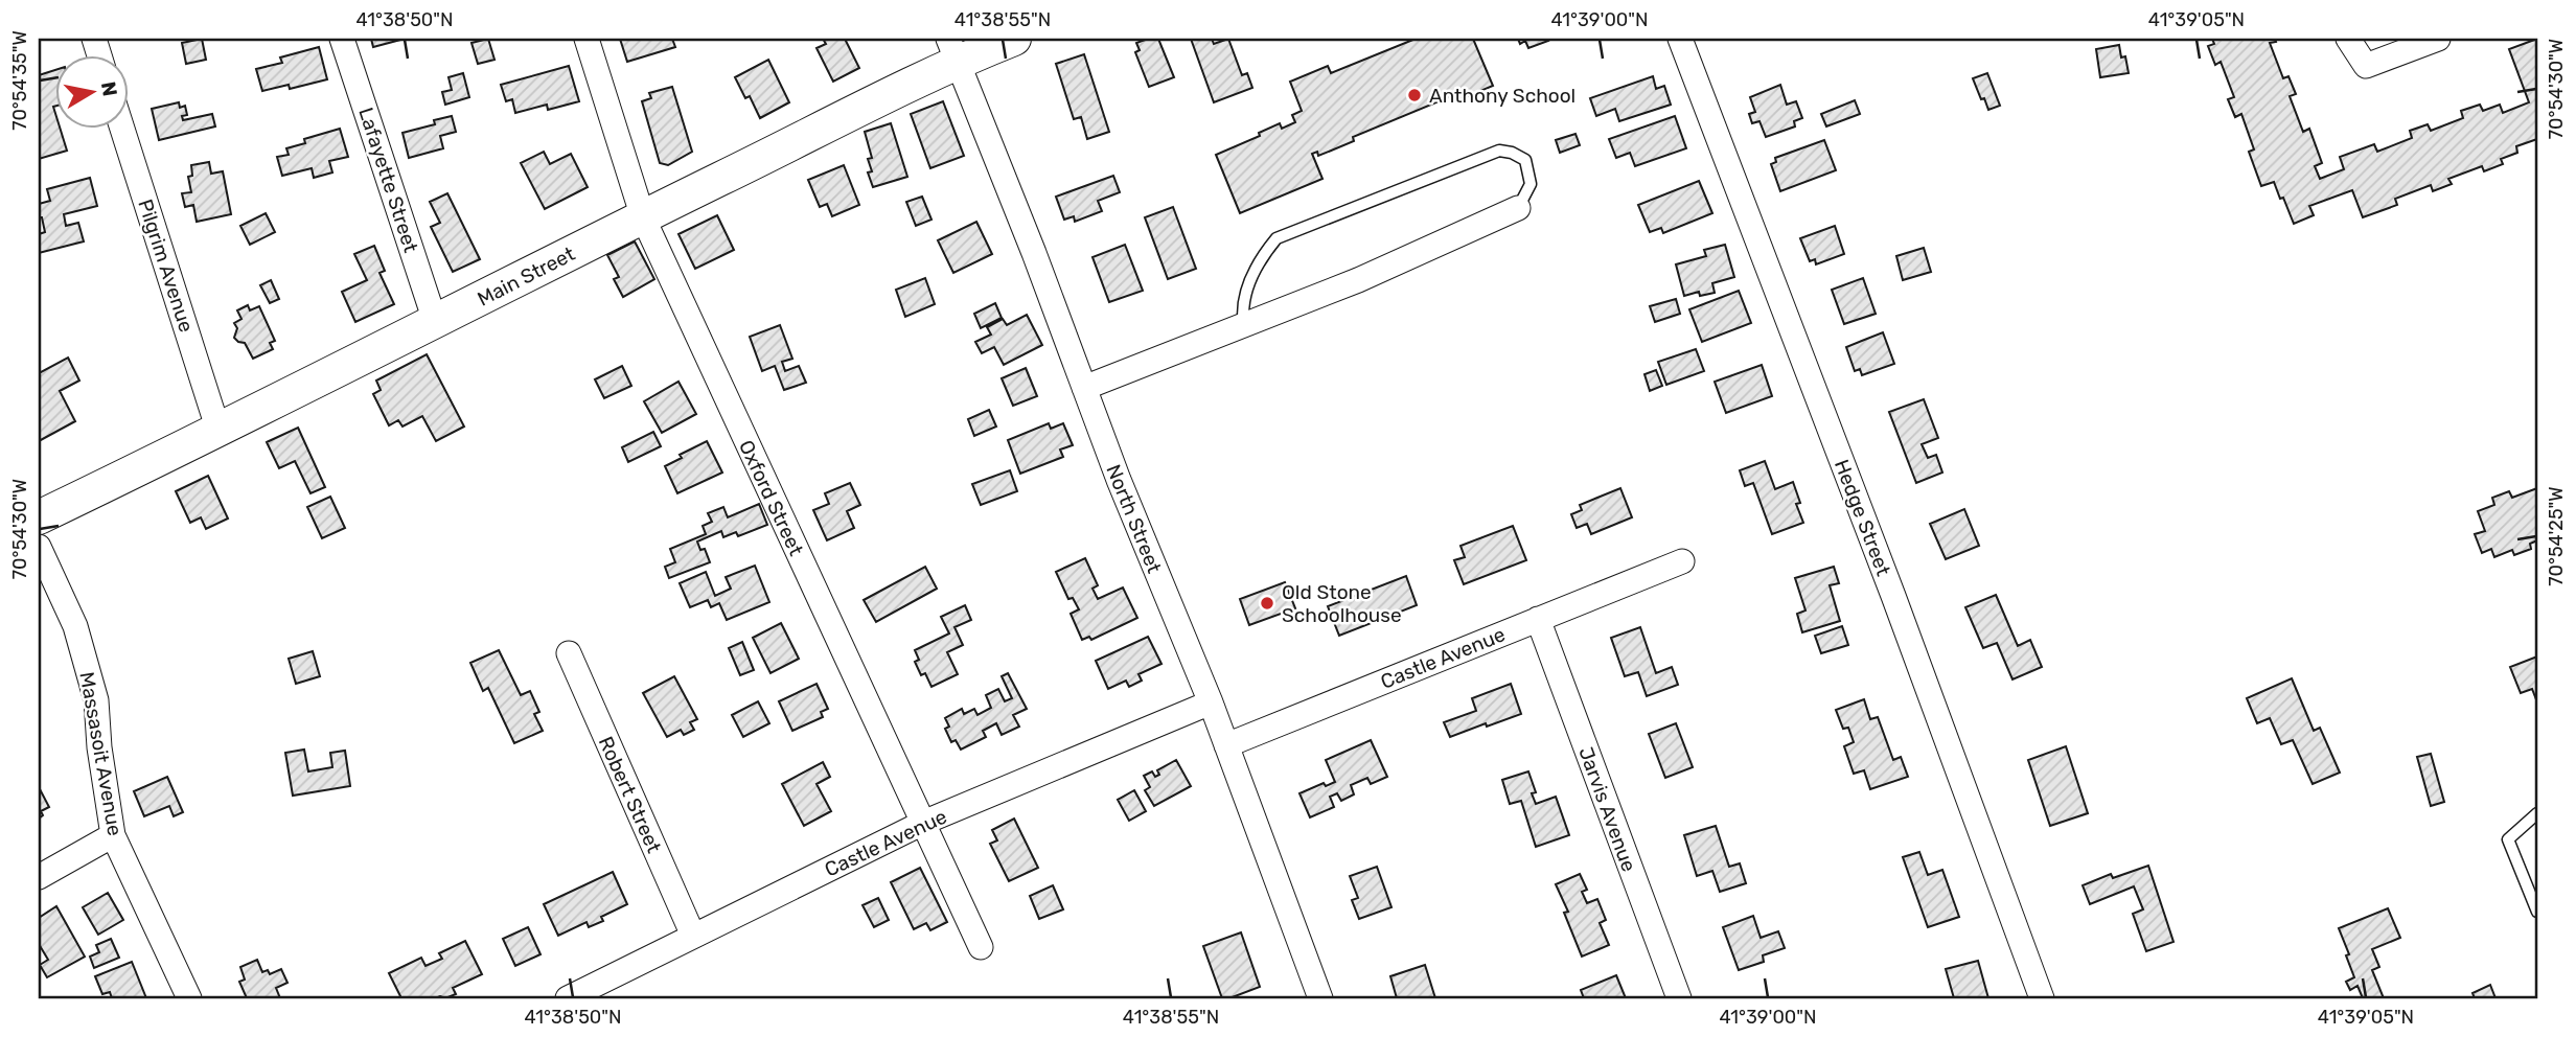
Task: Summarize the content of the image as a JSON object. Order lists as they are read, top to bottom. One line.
{"streets":{"main road":["Main Street"],"street":["Lafayette Street","Pilgrim Avenue","Oxford Street","Hedge Street","North Street","Castle Avenue","Massasoit Avenue","Robert Street","Jarvis Avenue"]},"crossings":[["Lafayette Street","Main Street"],["Pilgrim Avenue","Main Street"],["Main Street","Oxford Street"],["Main Street","North Street"],["Oxford Street","Castle Avenue"],["North Street","Castle Avenue"],["Castle Avenue","Robert Street"],["Castle Avenue","Jarvis Avenue"]],"places":["Anthony School","Old Stone Schoolhouse"],"north":"right","coordinates":["41°38'50\"N","41°38'55\"N","41°39'00\"N","41°39'05\"N","70°54'35\"W","70°54'30\"W","70°54'25\"W"]}
